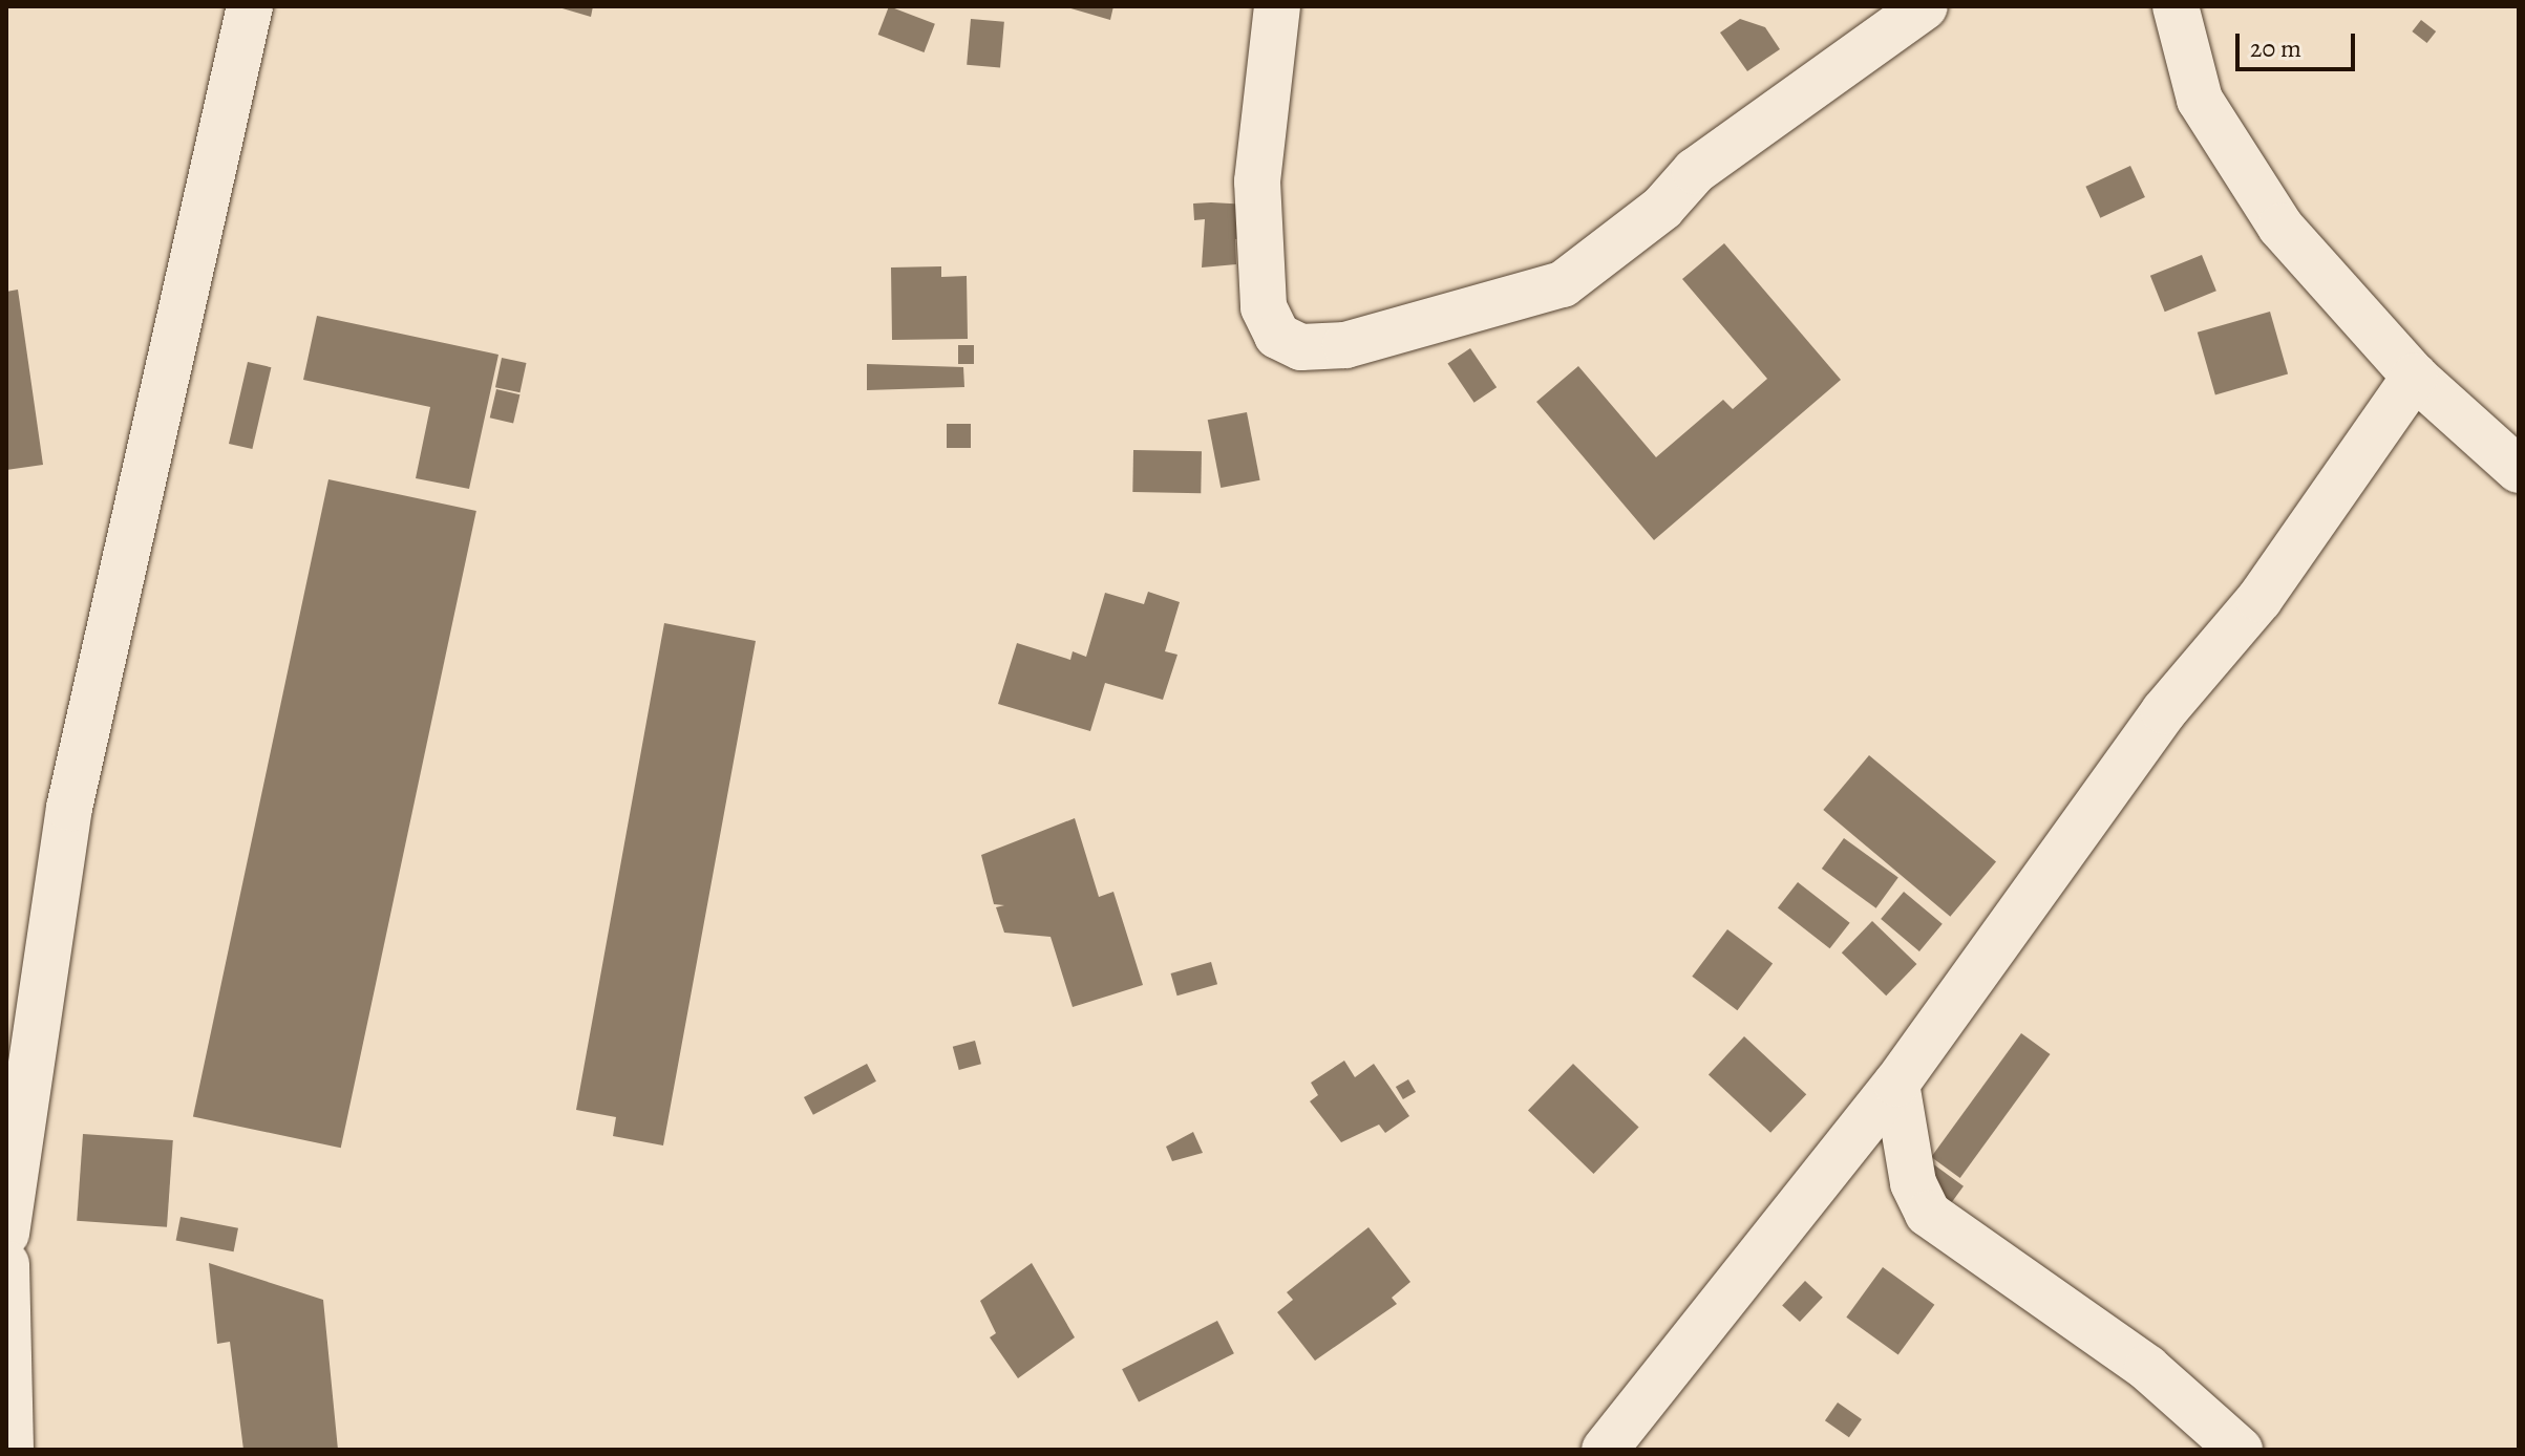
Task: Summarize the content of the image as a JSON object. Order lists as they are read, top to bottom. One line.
{"scale_bar":"20 m"}
